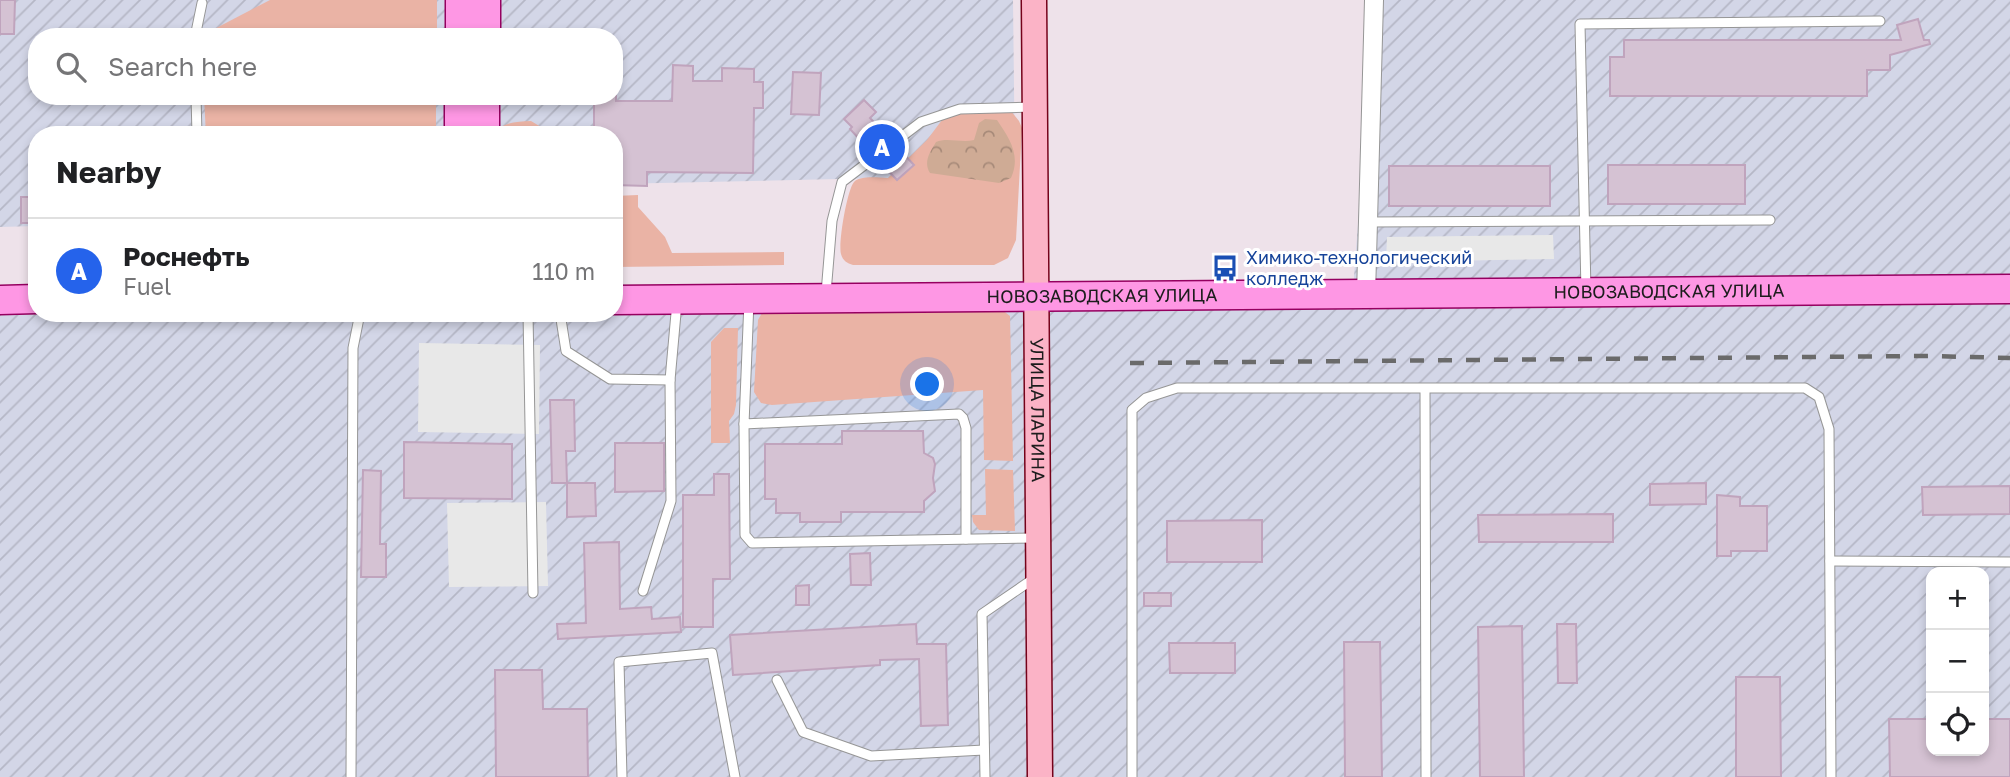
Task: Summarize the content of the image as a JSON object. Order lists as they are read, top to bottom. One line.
{"streets":{"main road":["НОВОЗАВОДСКАЯ УЛИЦА"],"street":["УЛИЦА ЛАРИНА"]},"crossings":[["НОВОЗАВОДСКАЯ УЛИЦА","УЛИЦА ЛАРИНА"]],"places":{"bus stop":["Химико-технологический колледж"]},"page":{"search":"Search here","pins":"A","heading":"Nearby","list":[{"mark":"A","name":"Роснефть","note":"Fuel","value":"110 m"}],"map_buttons":["+","−"]}}
